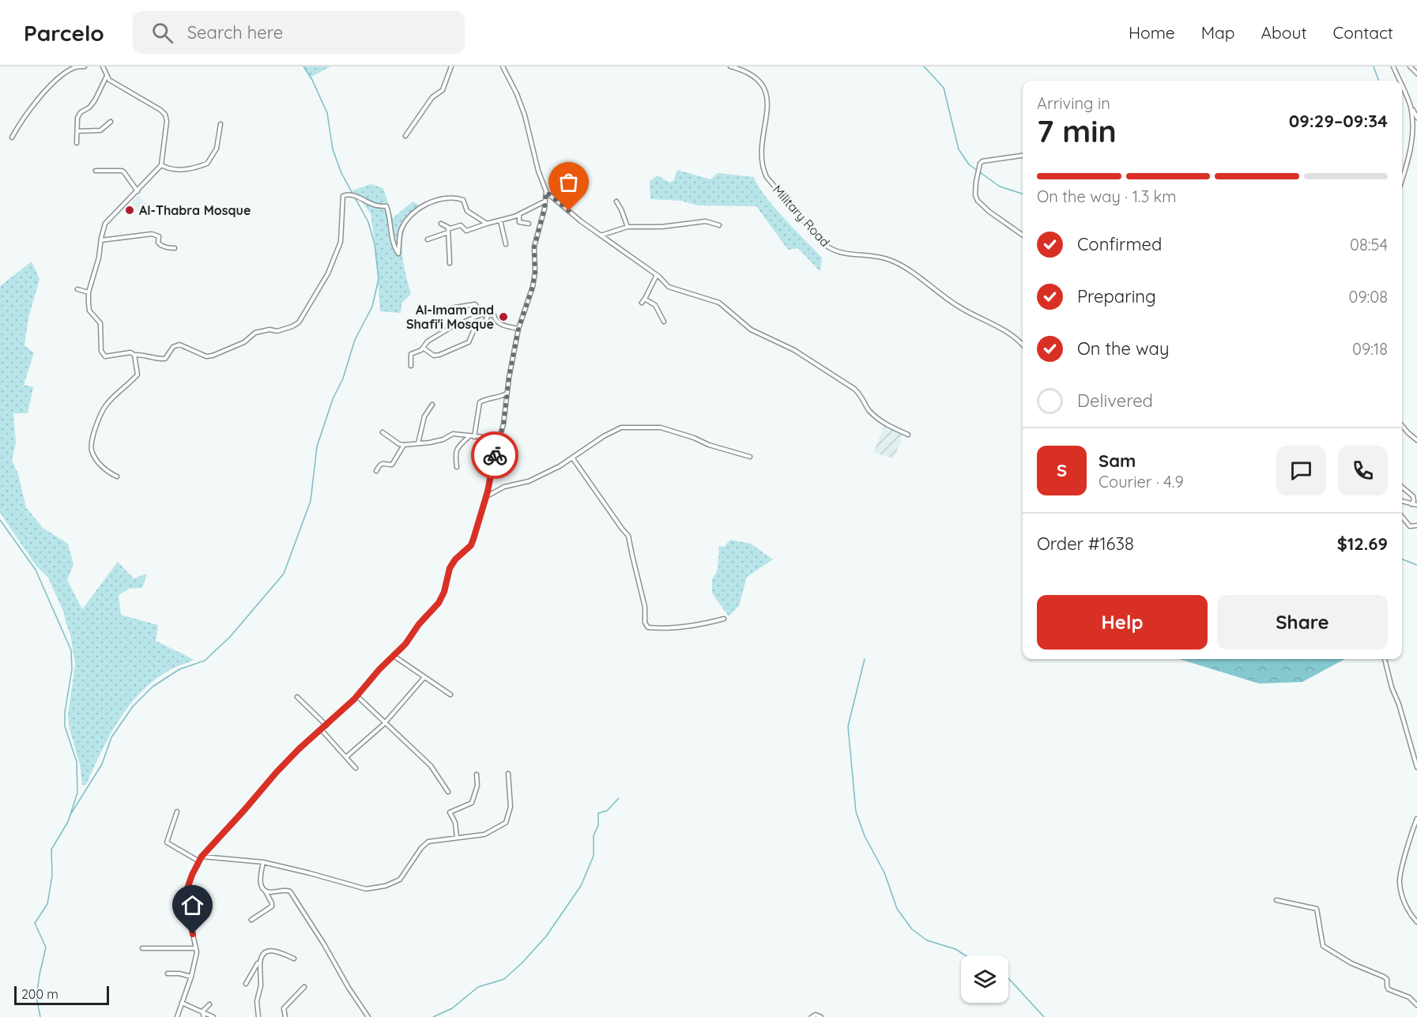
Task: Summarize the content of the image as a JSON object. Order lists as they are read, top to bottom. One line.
{"streets":{"street":["Military Road"]},"places":["Al-Thabra Mosque","Al-Imam and Shafi'i Mosque"],"scale_bar":"200 m","page":{"header":"Parcelo","search":"Search here","nav":["Home","Map","About","Contact"],"heading":["7 min","Arriving in","09:29–09:34"],"panel":["Sam","Courier · 4.9","Order #1638","$12.69"],"bar":"On the way · 1.3 km","list":[["Confirmed","08:54"],["Preparing","09:08"],["On the way","09:18"],"Delivered"],"round":"S","buttons":["Help","Share"],"scale":"200 m"}}
